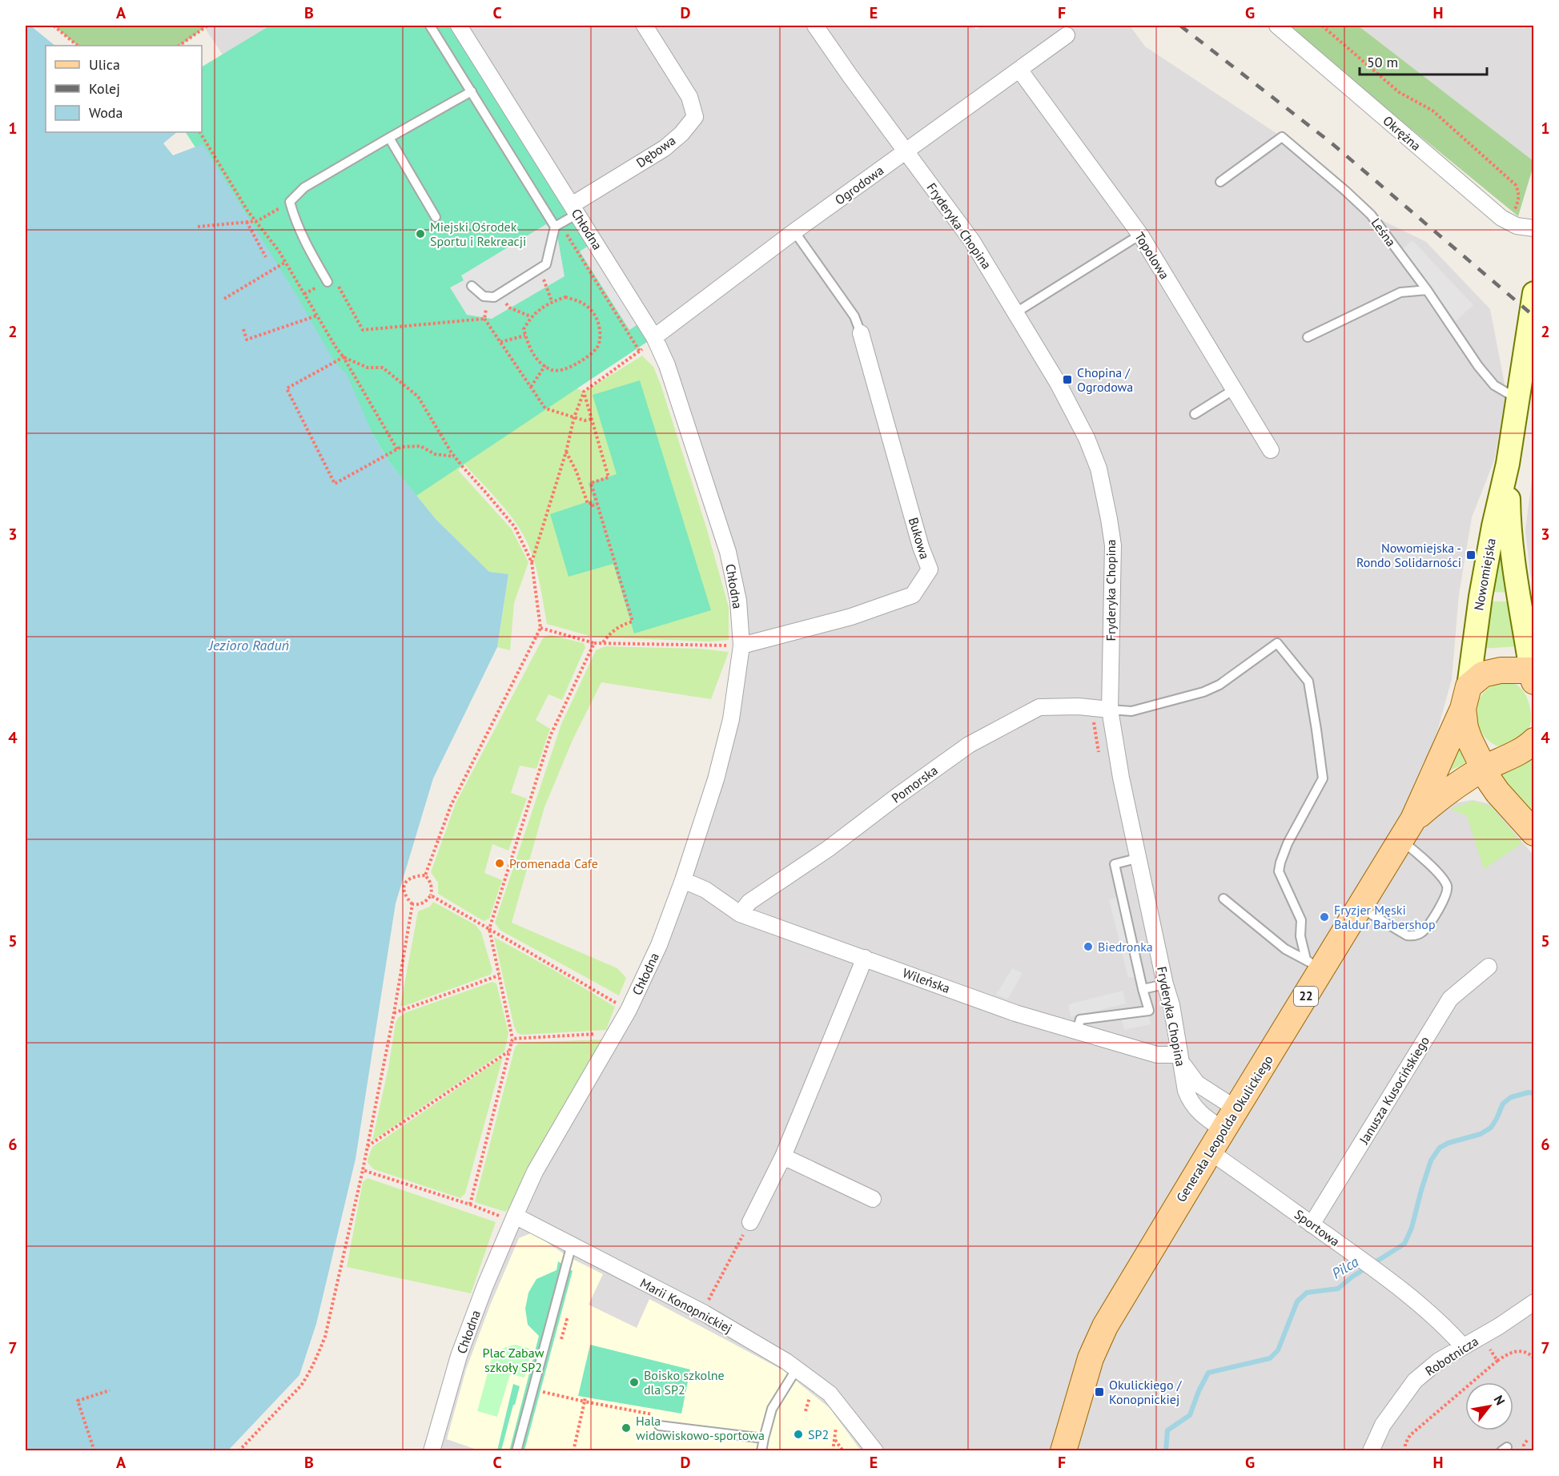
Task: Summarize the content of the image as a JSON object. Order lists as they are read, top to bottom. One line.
{"streets":{"main road":["22","Generała Leopolda Okulickiego"],"street":["Okrężna","Dębowa","Ogrodowa","Fryderyka Chopina","Chłodna","Topolowa","Bukowa","Nowomiejska","Pomorska","Wileńska","Janusza Kusocińskiego","Sportowa","Marii Konopnickiej","Robotnicza"],"lane":["Leśna"]},"crossings":[["Dębowa","Chłodna"],["Ogrodowa","Fryderyka Chopina"],["Ogrodowa","Chłodna"],["Ogrodowa","Topolowa"],["Fryderyka Chopina","Pomorska"],["Fryderyka Chopina","Wileńska"],["Fryderyka Chopina","Generała Leopolda Okulickiego"],["Chłodna","Bukowa"],["Chłodna","Wileńska"],["Chłodna","Marii Konopnickiej"],["Leśna","Nowomiejska"],["Nowomiejska","Generała Leopolda Okulickiego"],["Pomorska","Wileńska"],["Janusza Kusocińskiego","Sportowa"],["Generała Leopolda Okulickiego","Sportowa"],["Sportowa","Robotnicza"]],"water":["Jezioro Raduń","Pilca"],"parks":["Plac Zabaw szkoły SP2"],"places":{"other":["Miejski Ośrodek Sportu i Rekreacji","Promenada Cafe","Fryzjer Męski Baldur Barbershop","Biedronka","Boisko szkolne dla SP2","Hala widowiskowo-sportowa","SP2"],"transit":["Chopina / Ogrodowa","Nowomiejska - Rondo Solidarności","Okulickiego / Konopnickiej"]},"legend":["Ulica","Kolej","Woda"],"scale_bar":"50 m","north":"top right","grid":{"columns":["A","B","C","D","E","F","G","H"],"rows":["1","2","3","4","5","6","7"]}}
